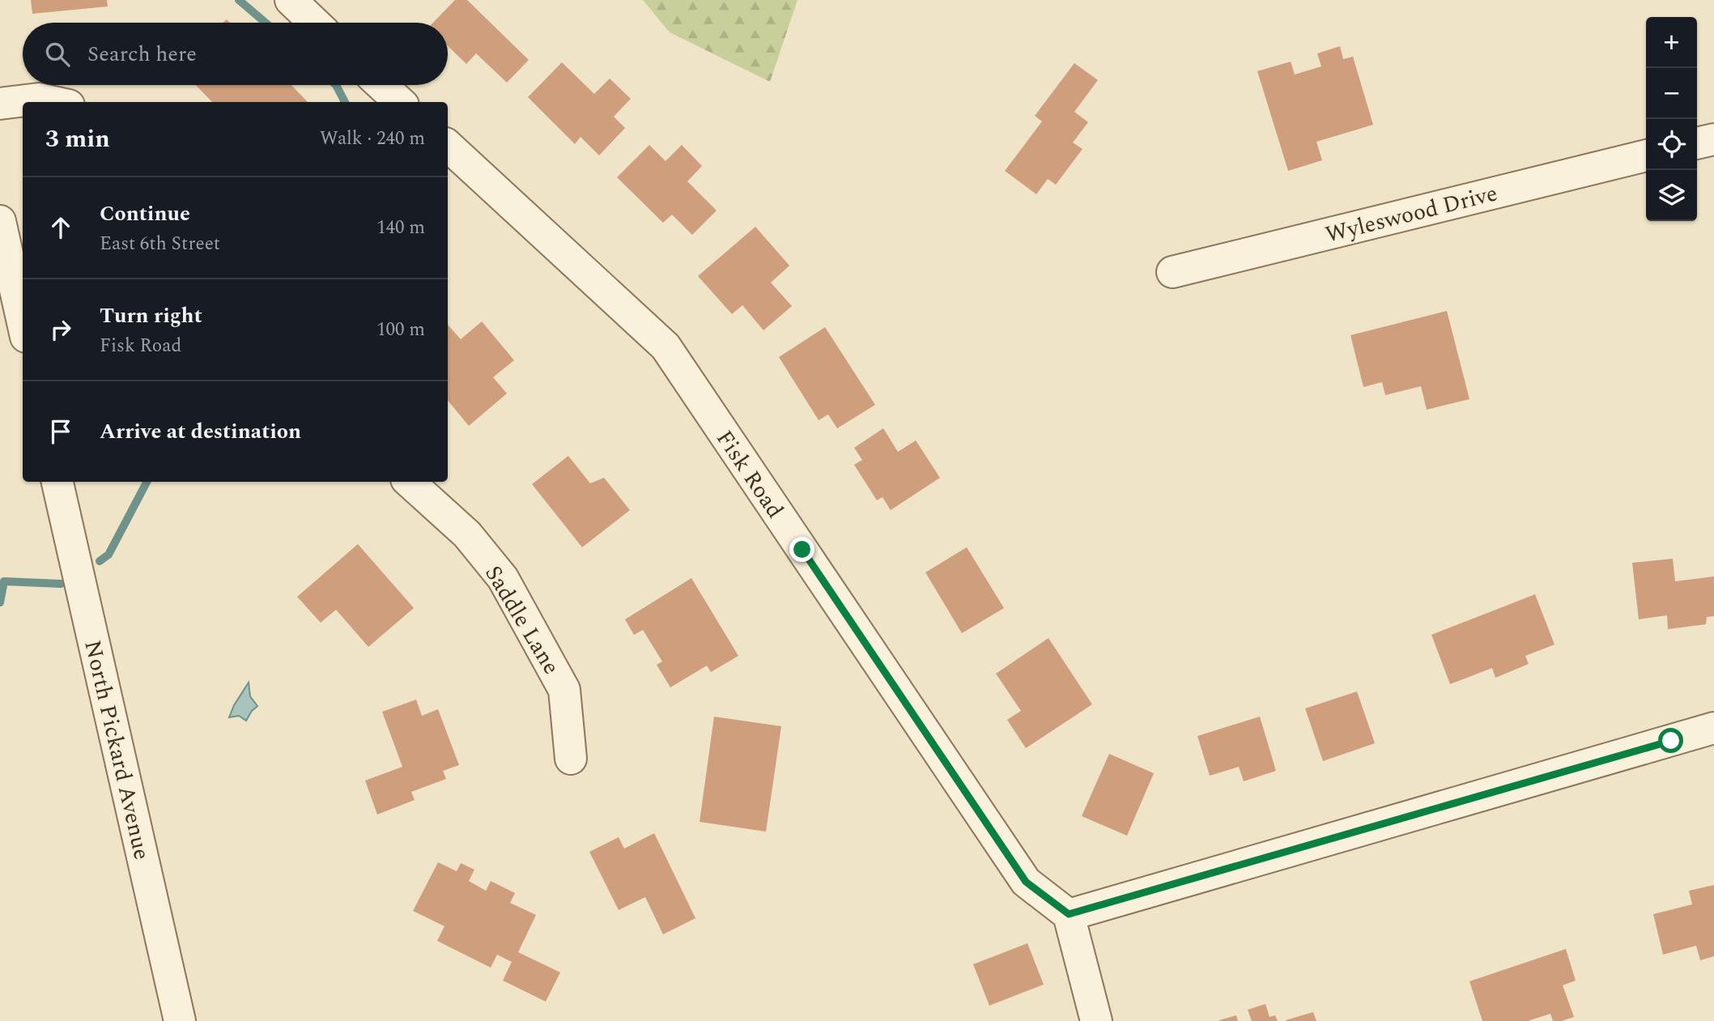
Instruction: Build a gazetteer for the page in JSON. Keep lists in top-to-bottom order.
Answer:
{
  "streets": {
    "street": [
      "Wyleswood Drive",
      "Fisk Road",
      "Saddle Lane",
      "North Pickard Avenue"
    ]
  },
  "page": {
    "map_buttons": ["+", "−"],
    "search": "Search here",
    "heading": ["3 min", "Walk · 240 m"],
    "list": [
      ["Continue", "East 6th Street", "140 m"],
      ["Turn right", "Fisk Road", "100 m"],
      "Arrive at destination"
    ]
  }
}
